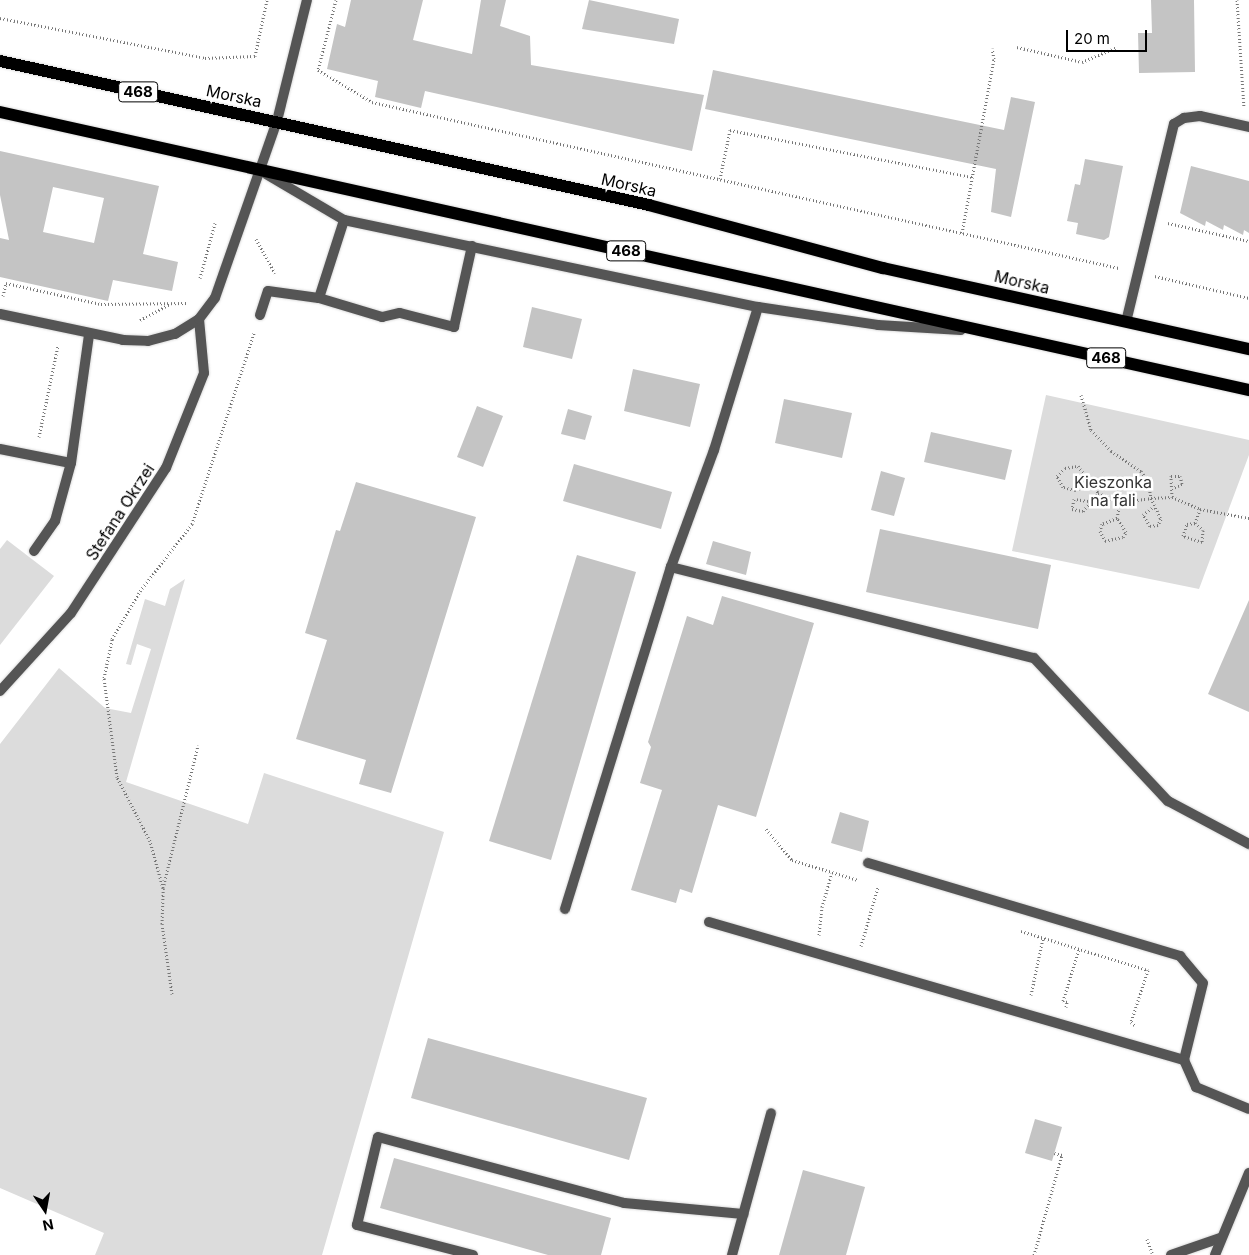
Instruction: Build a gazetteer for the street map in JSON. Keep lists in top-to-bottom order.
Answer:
{
  "streets": {
    "main road": ["468", "Morska"],
    "street": ["Stefana Okrzei"]
  },
  "parks": ["Kieszonka na fali"],
  "scale_bar": "20 m",
  "north": "bottom"
}
